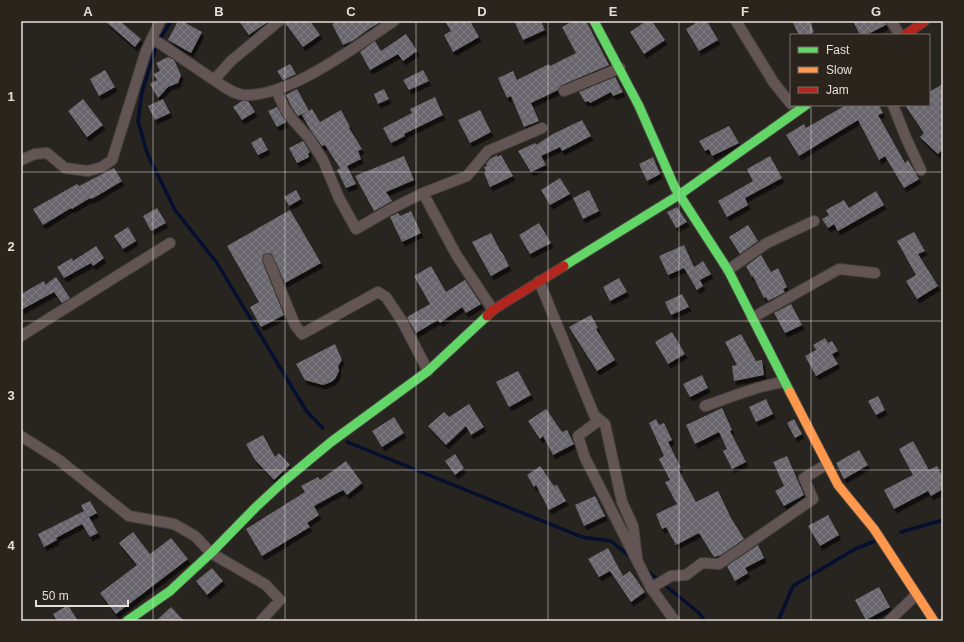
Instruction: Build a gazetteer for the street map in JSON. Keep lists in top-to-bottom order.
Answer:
{
  "legend": ["Fast", "Slow", "Jam"],
  "scale_bar": "50 m",
  "grid": {
    "columns": [
      "A",
      "B",
      "C",
      "D",
      "E",
      "F",
      "G"
    ],
    "rows": [
      "1",
      "2",
      "3",
      "4"
    ]
  }
}
